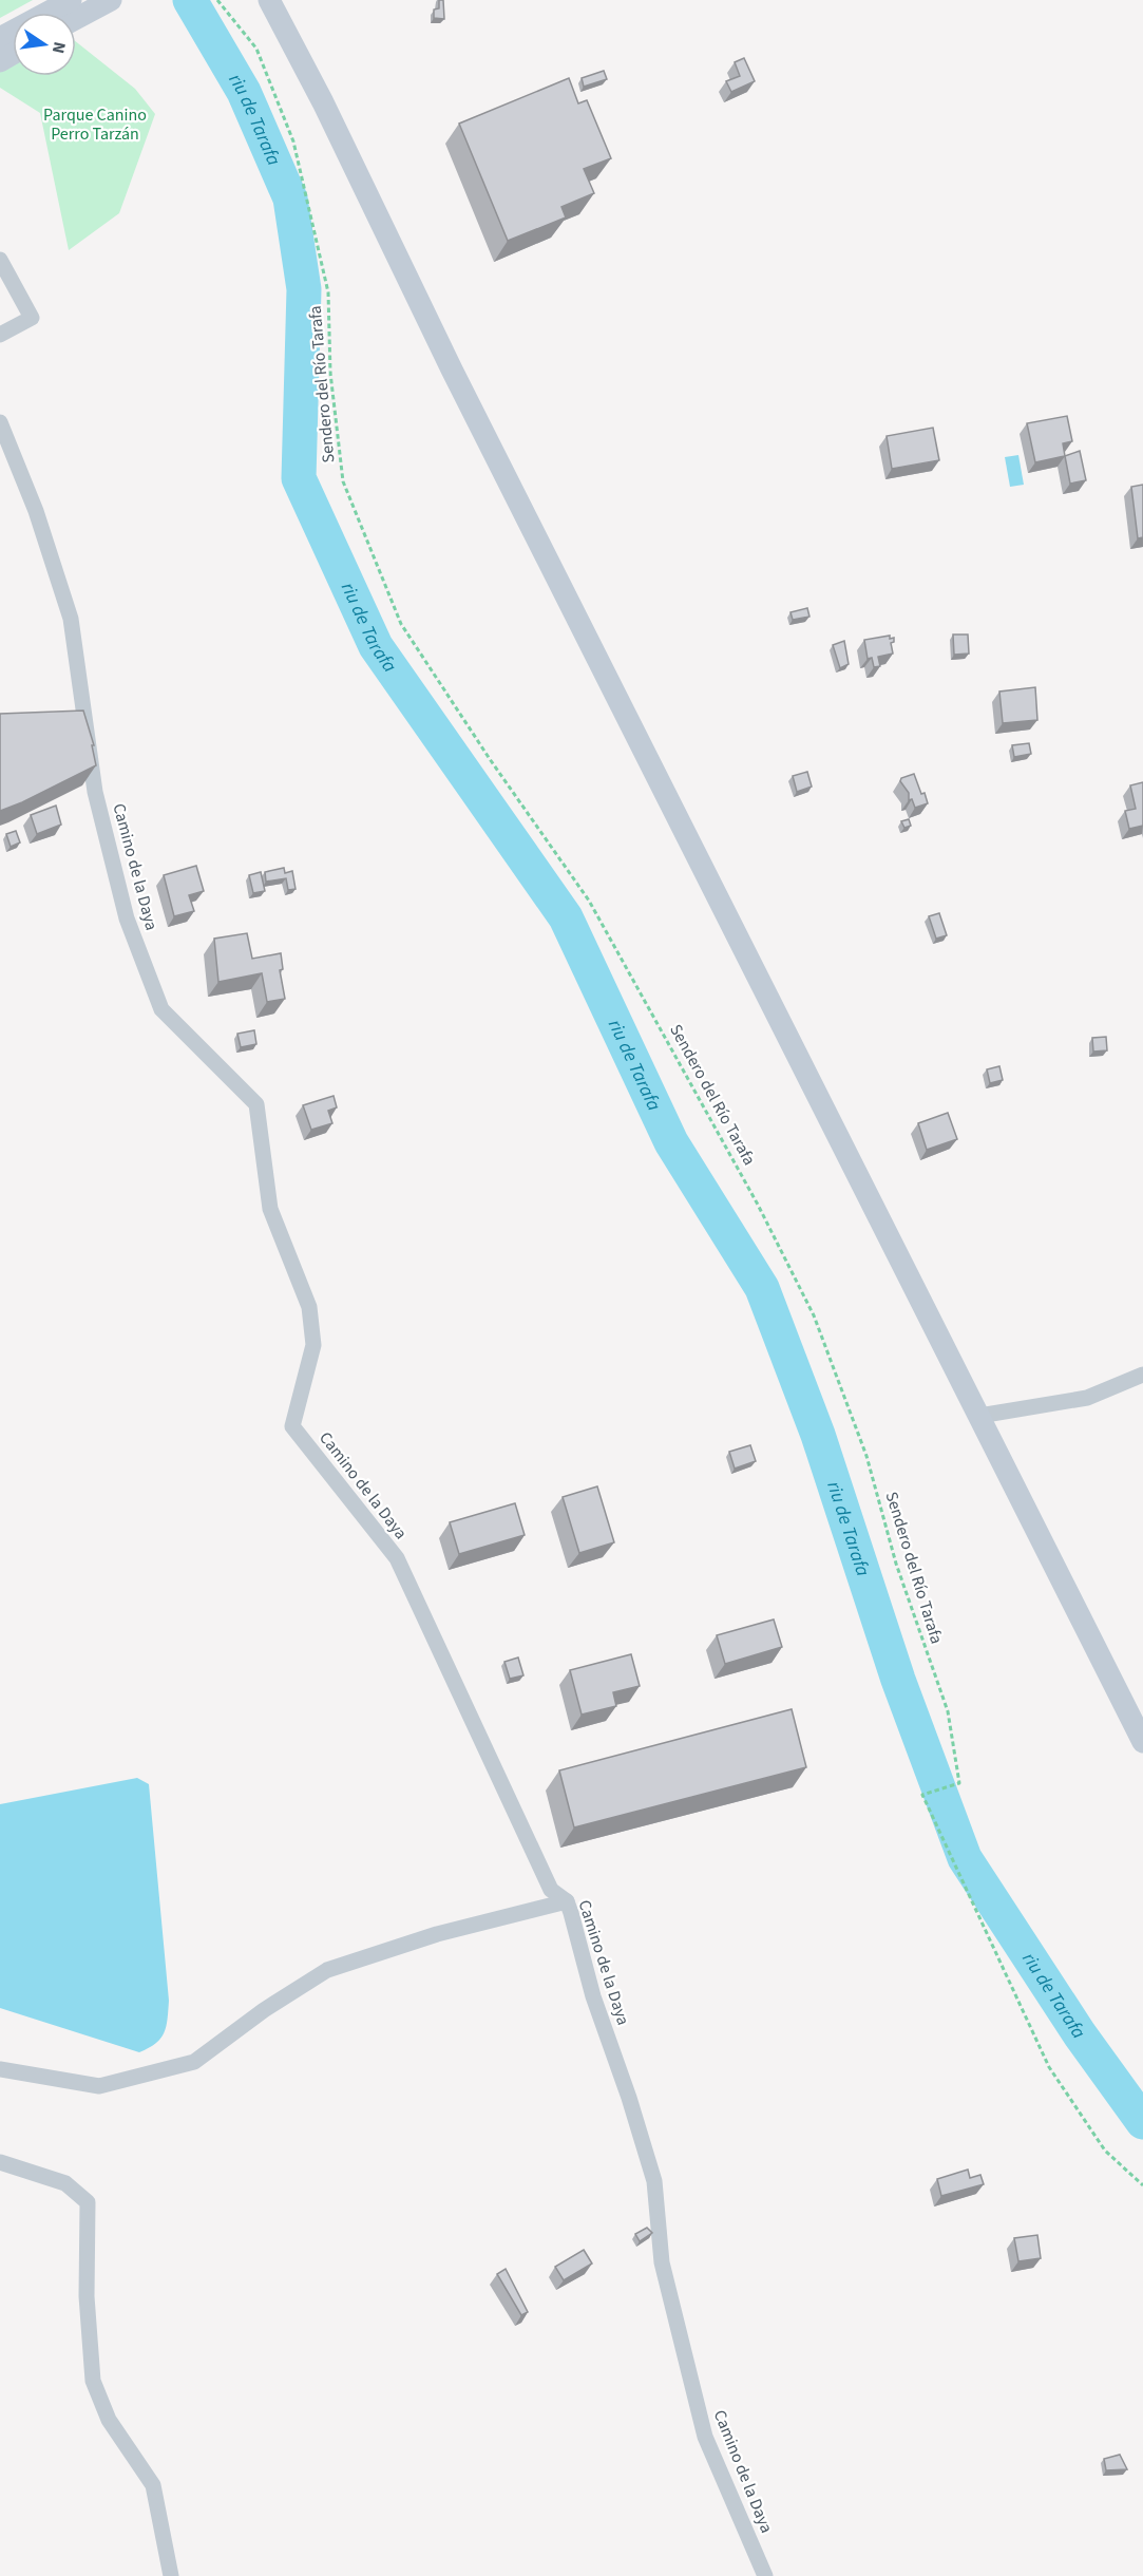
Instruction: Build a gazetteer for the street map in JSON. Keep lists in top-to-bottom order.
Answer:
{
  "streets": {
    "street": ["Camino de la Daya"],
    "path": ["Sendero del Río Tarafa"]
  },
  "water": ["riu de Tarafa"],
  "parks": ["Parque Canino Perro Tarzán"],
  "north": "right"
}
